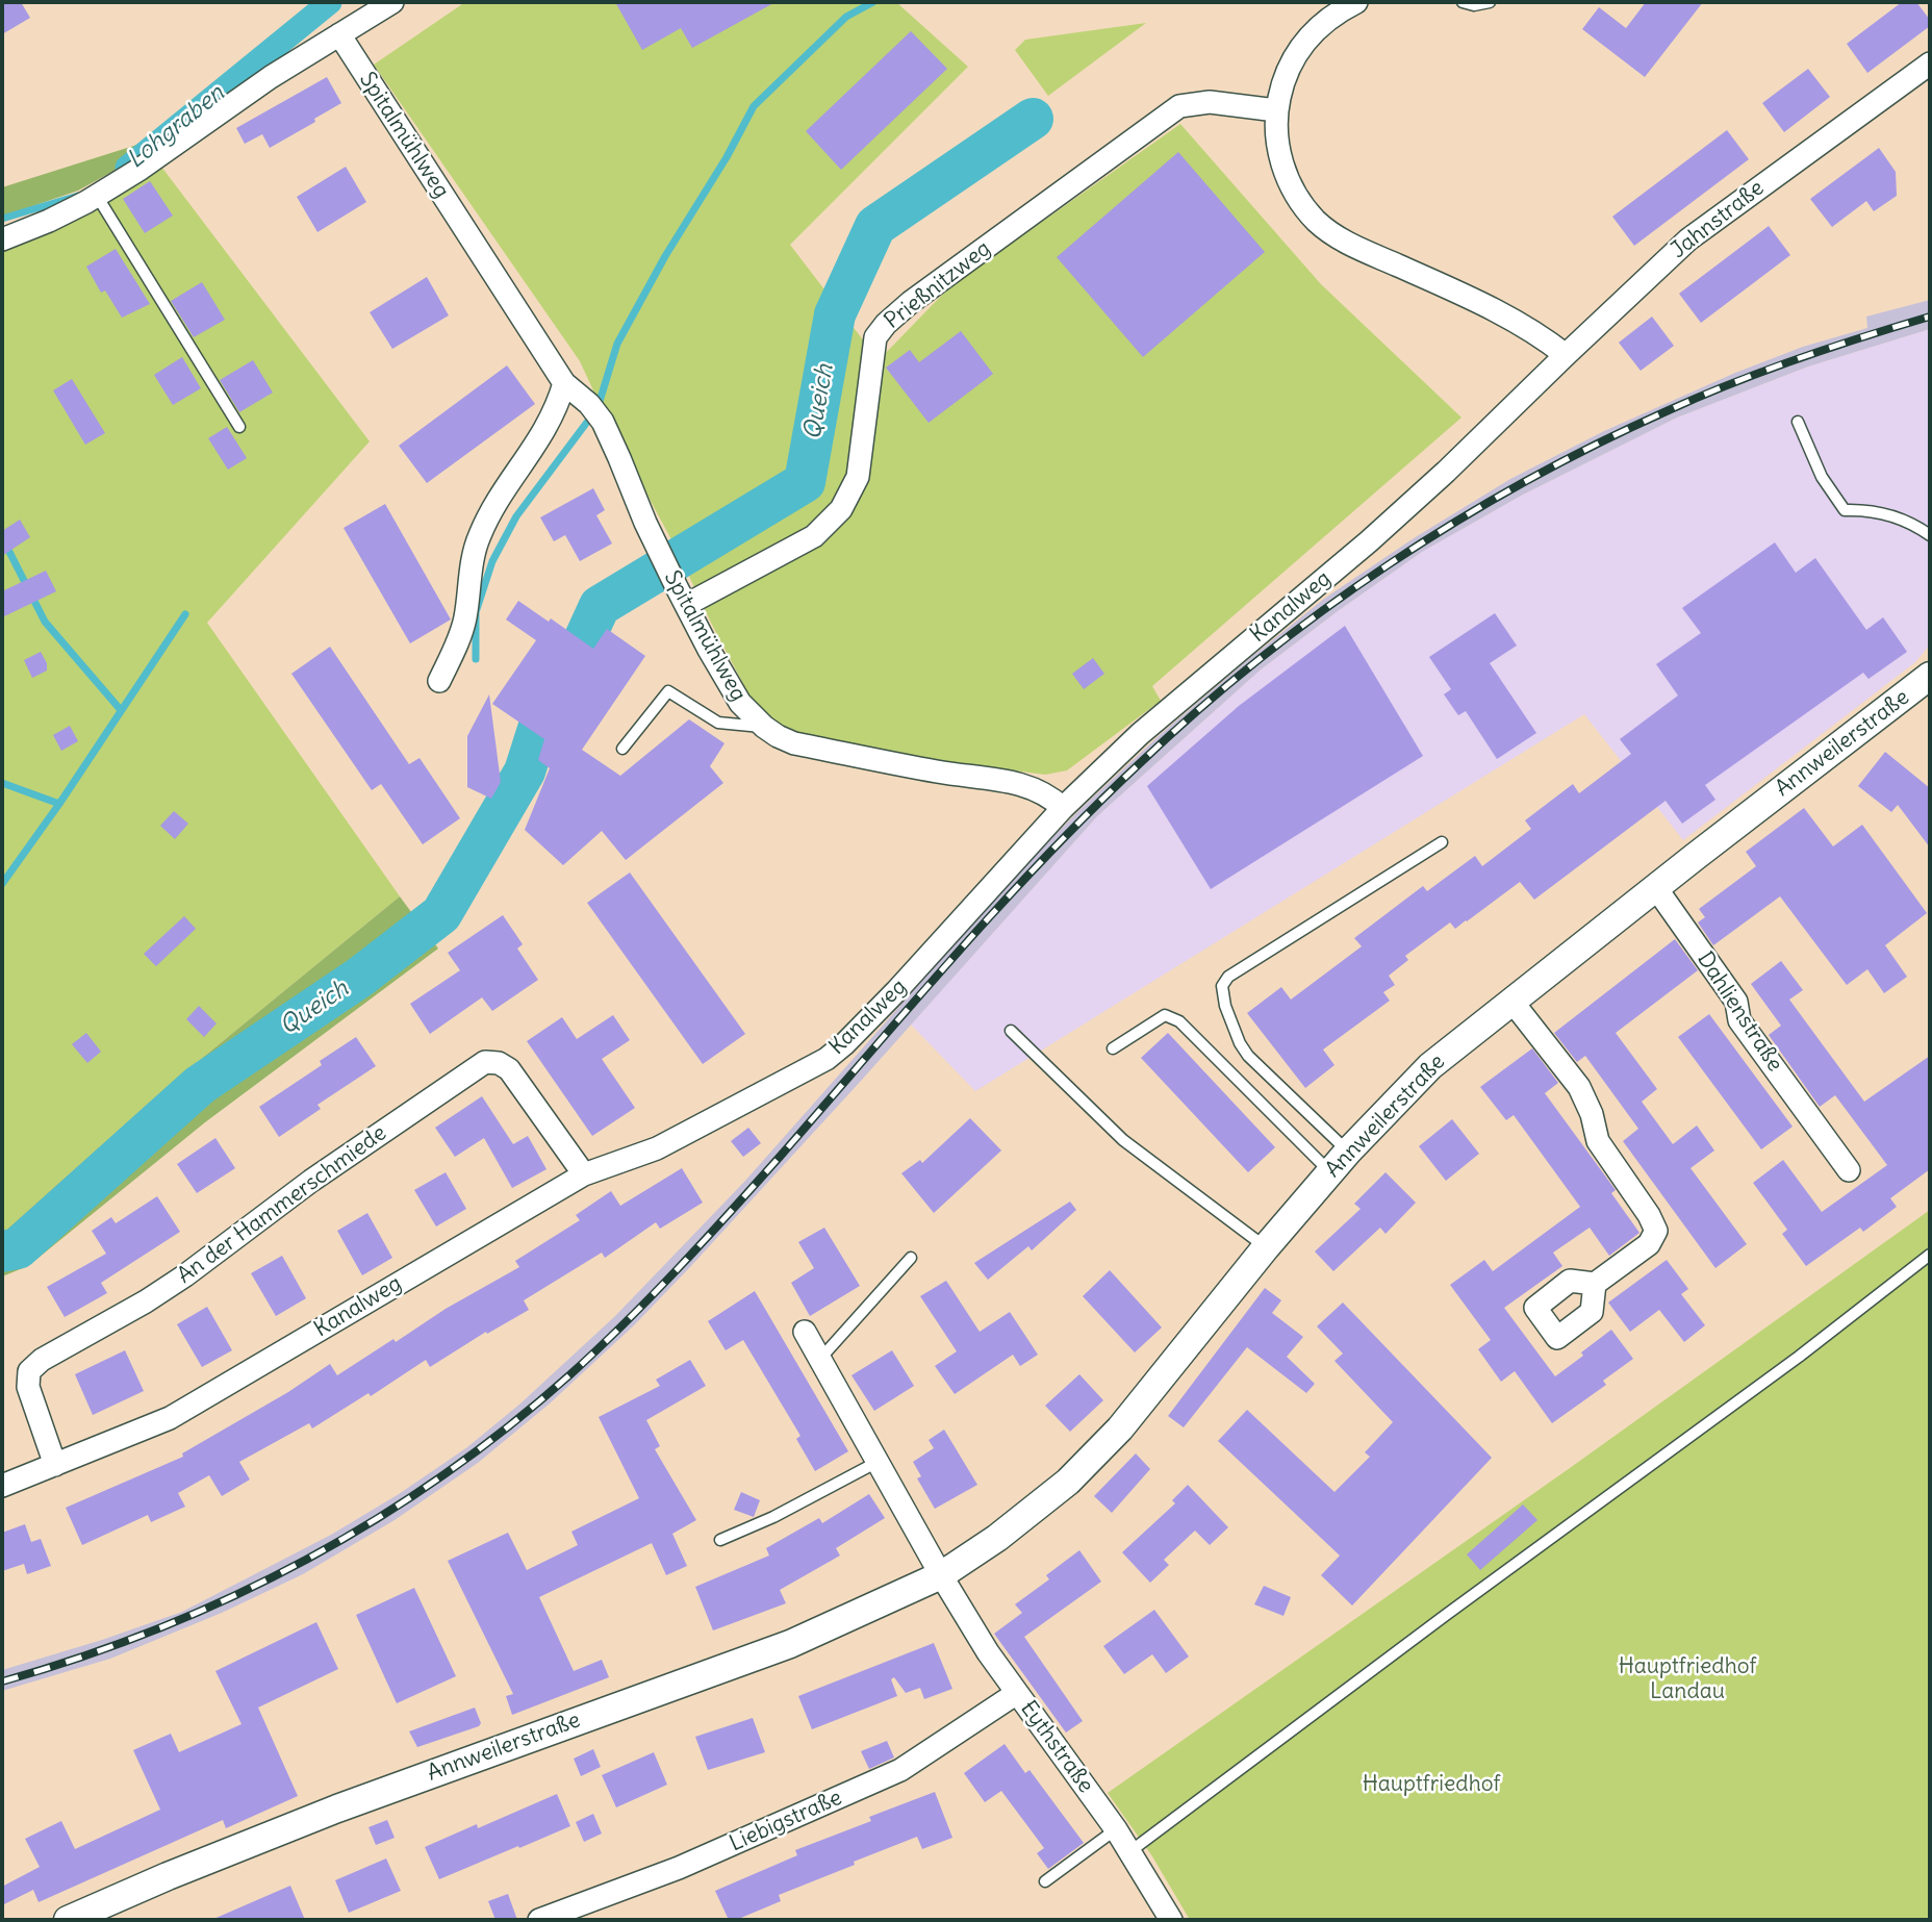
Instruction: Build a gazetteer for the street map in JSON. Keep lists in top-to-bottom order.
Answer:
{
  "streets": {
    "street": [
      "Spitalmühlweg",
      "Jahnstraße",
      "Prießnitzweg",
      "Kanalweg",
      "Annweilerstraße",
      "Dahlienstraße",
      "An der Hammerschmiede",
      "Eythstraße",
      "Liebigstraße"
    ]
  },
  "crossings": [
    ["Spitalmühlweg", "Prießnitzweg"],
    ["Spitalmühlweg", "Kanalweg"],
    ["Jahnstraße", "Kanalweg"],
    ["Kanalweg", "An der Hammerschmiede"],
    ["Annweilerstraße", "Dahlienstraße"],
    ["Annweilerstraße", "Eythstraße"],
    ["Eythstraße", "Liebigstraße"]
  ],
  "water": ["Lohgraben", "Queich"],
  "parks": ["Hauptfriedhof Landau", "Hauptfriedhof"]
}
